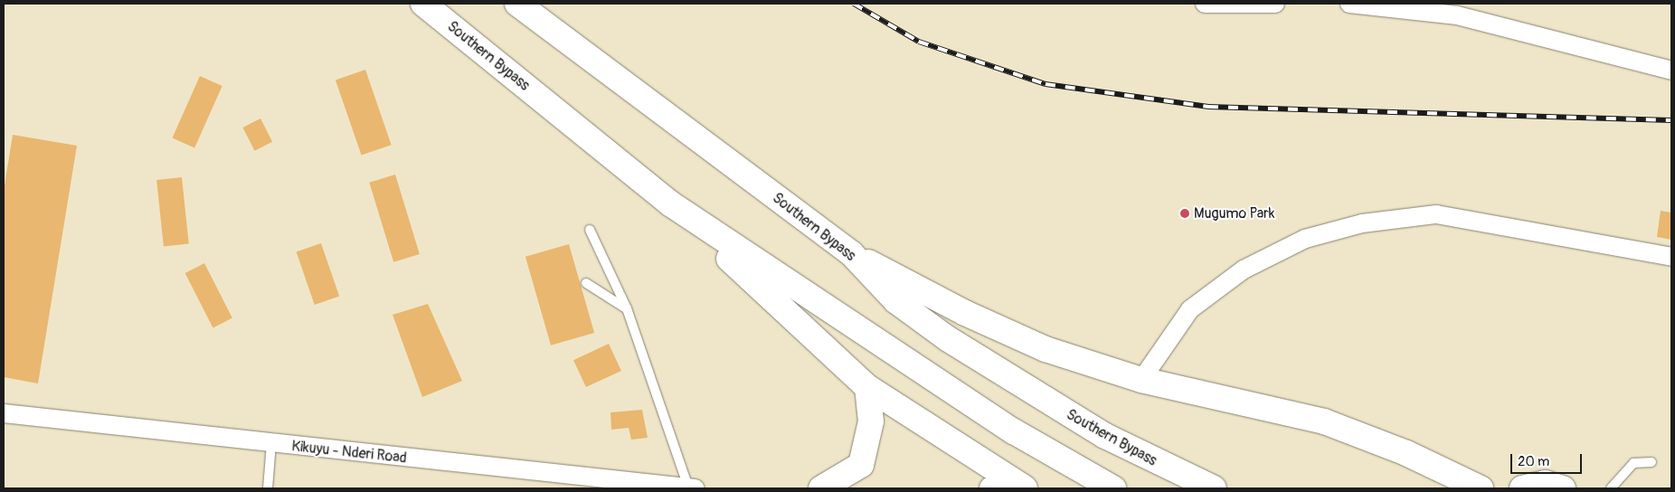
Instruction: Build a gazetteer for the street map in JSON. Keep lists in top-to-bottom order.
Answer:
{
  "streets": {
    "main road": ["Southern Bypass"],
    "street": ["Kikuyu - Nderi Road"]
  },
  "places": ["Mugumo Park"],
  "scale_bar": "20 m"
}
